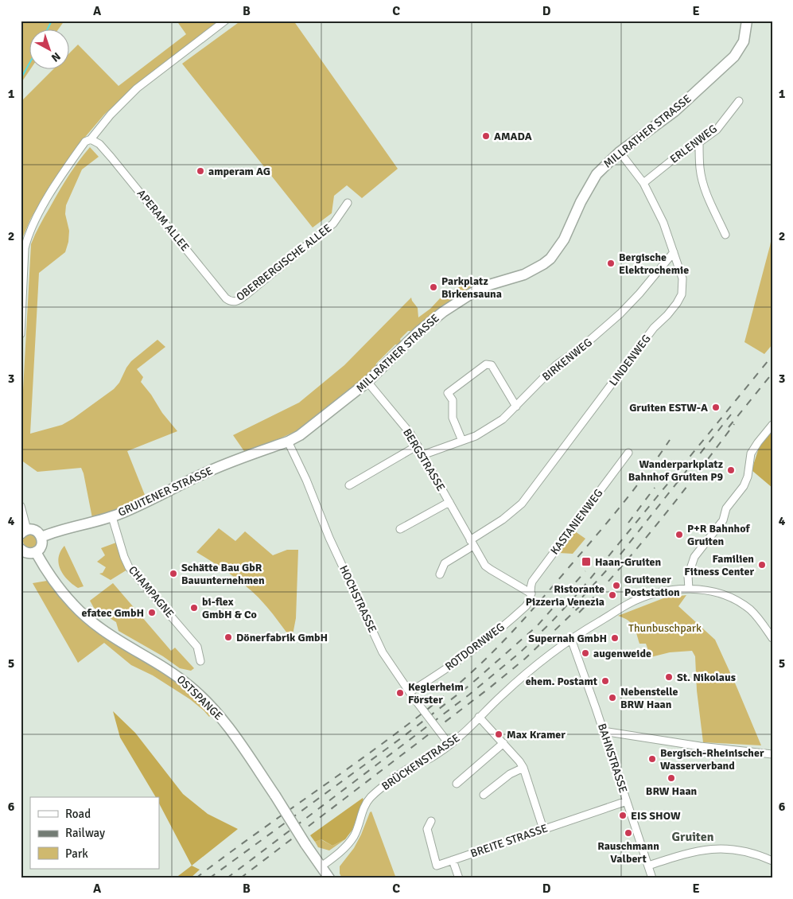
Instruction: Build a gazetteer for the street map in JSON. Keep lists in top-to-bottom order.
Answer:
{
  "streets": {
    "main road": ["MILLRATHER STRASSE", "GRUITENER STRASSE", "OSTSPANGE"],
    "street": [
      "ERLENWEG",
      "APERAM ALLEE",
      "OBERBERGISCHE ALLEE",
      "BIRKENWEG",
      "LINDENWEG",
      "BERGSTRASSE",
      "KASTANIENWEG",
      "CHAMPAGNE",
      "HOCHSTRASSE",
      "ROTDORNWEG",
      "BAHNSTRASSE",
      "BRÜCKENSTRASSE",
      "BREITE STRASSE"
    ]
  },
  "crossings": [
    ["MILLRATHER STRASSE", "LINDENWEG"],
    ["MILLRATHER STRASSE", "BERGSTRASSE"],
    ["MILLRATHER STRASSE", "GRUITENER STRASSE"],
    ["MILLRATHER STRASSE", "HOCHSTRASSE"],
    ["ERLENWEG", "LINDENWEG"],
    ["APERAM ALLEE", "OBERBERGISCHE ALLEE"],
    ["BIRKENWEG", "LINDENWEG"],
    ["BIRKENWEG", "BERGSTRASSE"],
    ["LINDENWEG", "BERGSTRASSE"],
    ["BERGSTRASSE", "KASTANIENWEG"],
    ["BERGSTRASSE", "ROTDORNWEG"],
    ["GRUITENER STRASSE", "CHAMPAGNE"],
    ["GRUITENER STRASSE", "HOCHSTRASSE"],
    ["KASTANIENWEG", "ROTDORNWEG"],
    ["HOCHSTRASSE", "ROTDORNWEG"],
    ["HOCHSTRASSE", "BRÜCKENSTRASSE"],
    ["OSTSPANGE", "BRÜCKENSTRASSE"],
    ["BAHNSTRASSE", "BRÜCKENSTRASSE"],
    ["BAHNSTRASSE", "BREITE STRASSE"]
  ],
  "districts": ["Gruiten"],
  "parks": ["Thunbuschpark"],
  "places": {
    "other": [
      "AMADA",
      "amperam AG",
      "Bergische Elektrochemie",
      "Parkplatz Birkensauna",
      "Gruiten ESTW-A",
      "Wanderparkplatz Bahnhof Gruiten P9",
      "P+R Bahnhof Gruiten",
      "Familien Fitness Center",
      "Schätte Bau GbR Bauunternehmen",
      "Gruitener Poststation",
      "Ristorante Pizzeria Venezia",
      "bi-flex GmbH & Co",
      "efatec GmbH",
      "Dönerfabrik GmbH",
      "Supernah GmbH",
      "augenweide",
      "St. Nikolaus",
      "ehem. Postamt",
      "Keglerheim Förster",
      "Nebenstelle BRW Haan",
      "Max Kramer",
      "Bergisch-Rheinischer Wasserverband",
      "BRW Haan",
      "EIS SHOW",
      "Rauschmann Valbert"
    ],
    "transit": ["Haan-Gruiten"]
  },
  "legend": ["Road", "Railway", "Park"],
  "north": "bottom right",
  "grid": {
    "columns": [
      "A",
      "B",
      "C",
      "D",
      "E"
    ],
    "rows": [
      "1",
      "2",
      "3",
      "4",
      "5",
      "6"
    ]
  }
}
